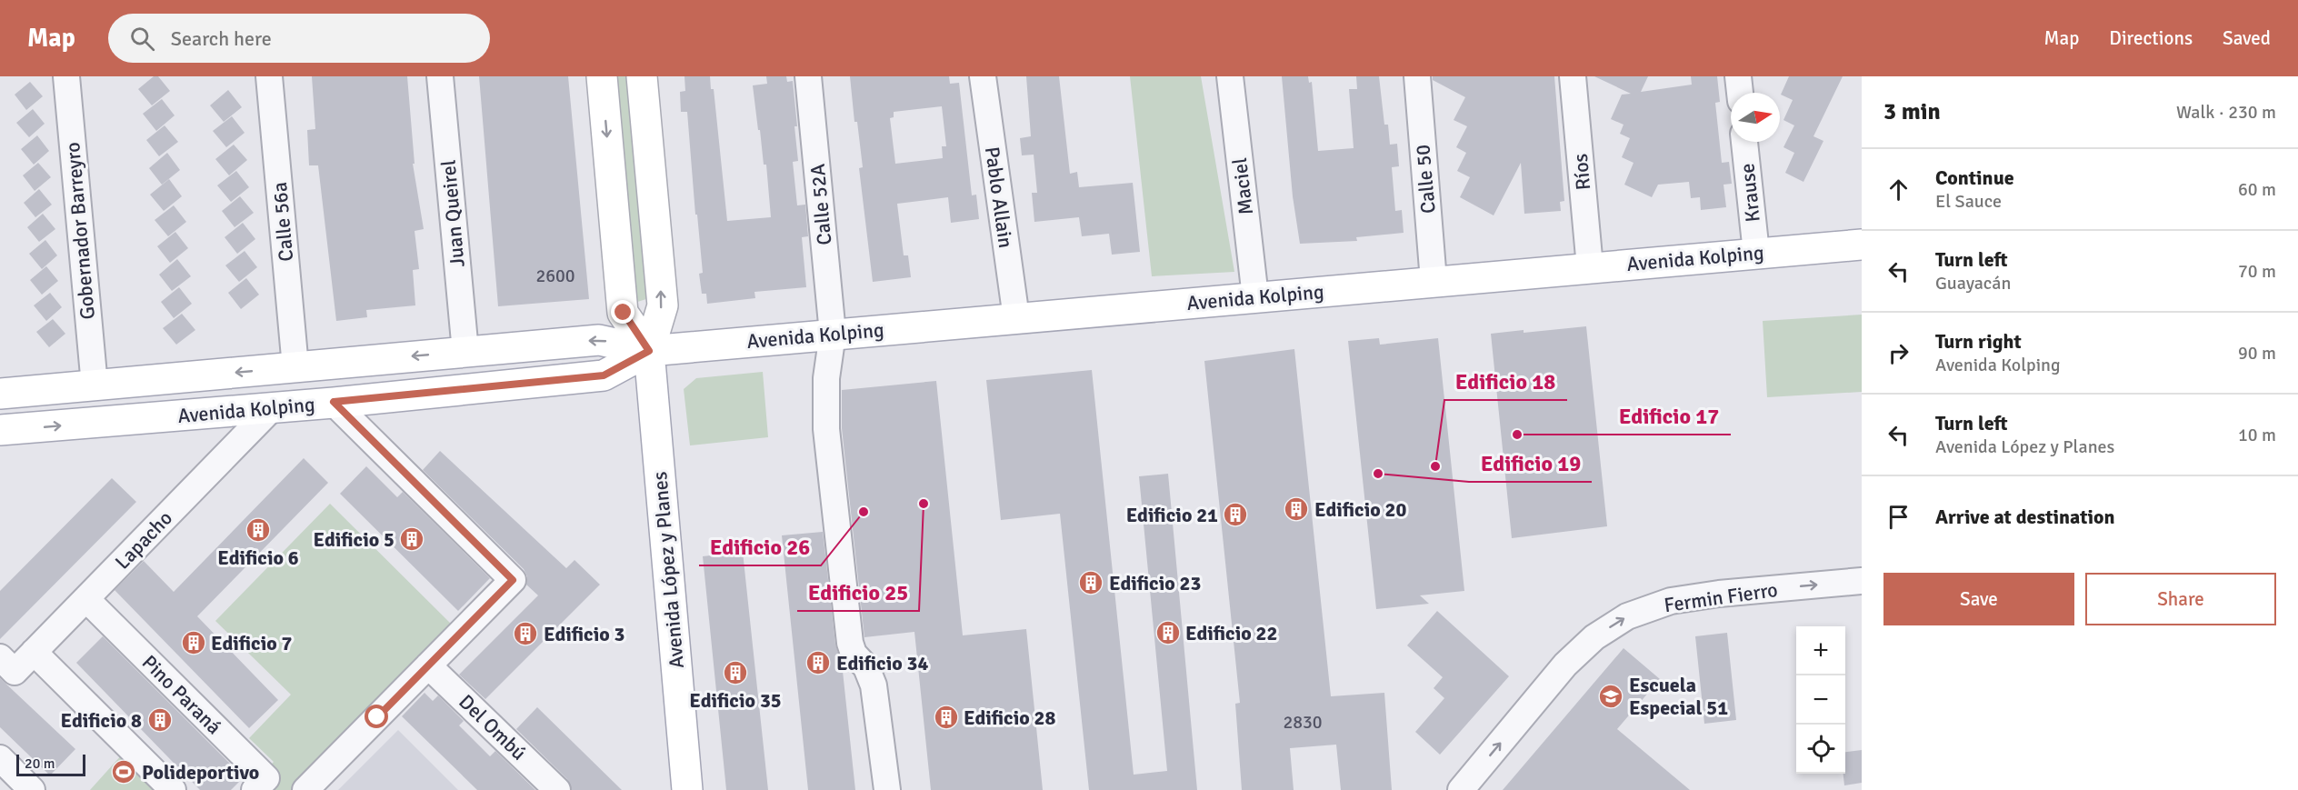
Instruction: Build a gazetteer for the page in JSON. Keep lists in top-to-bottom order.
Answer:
{
  "streets": {
    "main road": ["Avenida Kolping", "Avenida López y Planes"],
    "street": [
      "Ríos",
      "Calle 50",
      "Maciel",
      "Krause",
      "Pablo Allain",
      "Calle 52A",
      "Juan Queirel",
      "Calle 56a",
      "Gobernador Barreyro",
      "Lapacho",
      "Fermin Fierro",
      "Pino Paraná",
      "Del Ombú"
    ]
  },
  "crossings": [
    ["Ríos", "Avenida Kolping"],
    ["Calle 50", "Avenida Kolping"],
    ["Maciel", "Avenida Kolping"],
    ["Krause", "Avenida Kolping"],
    ["Pablo Allain", "Avenida Kolping"],
    ["Calle 52A", "Avenida Kolping"],
    ["Juan Queirel", "Avenida Kolping"],
    ["Calle 56a", "Avenida Kolping"],
    ["Gobernador Barreyro", "Avenida Kolping"],
    ["Avenida Kolping", "Lapacho"],
    ["Avenida Kolping", "Avenida López y Planes"],
    ["Lapacho", "Pino Paraná"]
  ],
  "one_way": ["Fermin Fierro"],
  "places": {
    "other": [
      "Edificio 17",
      "Edificio 18",
      "Edificio 19",
      "Edificio 25",
      "Edificio 26"
    ],
    "building": [
      "Edificio 20",
      "Edificio 21",
      "Edificio 6",
      "Edificio 5",
      "Edificio 23",
      "Edificio 22",
      "Edificio 3",
      "Edificio 7",
      "Edificio 34",
      "Edificio 35",
      "Edificio 28",
      "Edificio 8"
    ],
    "school or university": ["Escuela Especial 51"],
    "sports": ["Polideportivo"]
  },
  "house_numbers": ["2600", "2830"],
  "scale_bar": "20 m",
  "north": "right",
  "page": {
    "header": "Map",
    "search": "Search here",
    "nav": ["Map", "Directions", "Saved"],
    "heading": ["3 min", "Walk · 230 m"],
    "list": [
      ["Continue", "El Sauce", "60 m"],
      ["Turn left", "Guayacán", "70 m"],
      ["Turn right", "Avenida Kolping", "90 m"],
      ["Turn left", "Avenida López y Planes", "10 m"],
      "Arrive at destination"
    ],
    "buttons": ["Save", "Share"],
    "map_buttons": ["+", "−"],
    "scale": "20 m"
  }
}
